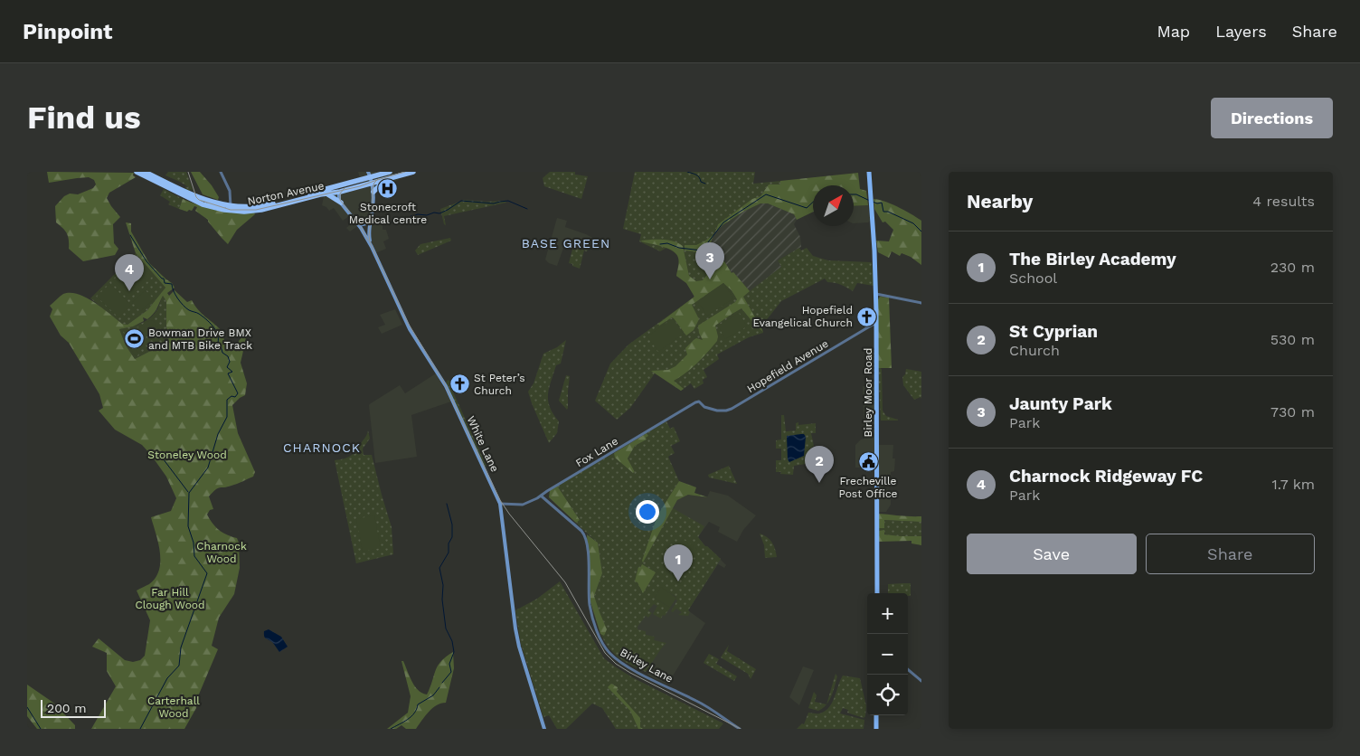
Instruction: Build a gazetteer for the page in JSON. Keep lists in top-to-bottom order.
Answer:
{
  "streets": {
    "highway": ["Norton Avenue"],
    "main road": ["Birley Moor Road", "White Lane"],
    "street": ["Hopefield Avenue", "Fox Lane", "Birley Lane"]
  },
  "crossings": [
    ["Norton Avenue", "White Lane"],
    ["Hopefield Avenue", "Birley Moor Road"],
    ["Hopefield Avenue", "Fox Lane"],
    ["White Lane", "Fox Lane"],
    ["Fox Lane", "Birley Lane"]
  ],
  "districts": ["BASE GREEN", "CHARNOCK"],
  "parks": [
    "Stoneley Wood",
    "Charnock Wood",
    "Far Hill Clough Wood",
    "Carterhall Wood"
  ],
  "places": {
    "hospital": ["Stonecroft Medical centre"],
    "church": ["Hopefield Evangelical Church", "St Peter’s Church"],
    "sports": ["Bowman Drive BMX and MTB Bike Track"],
    "public building": ["Frecheville Post Office"]
  },
  "scale_bar": "200 m",
  "north": "top right",
  "page": {
    "header": "Pinpoint",
    "nav": ["Map", "Layers", "Share"],
    "buttons": [
      "Directions",
      ["Save", "Share"]
    ],
    "title": "Find us",
    "heading": ["Nearby", "4 results"],
    "list": [
      {
        "mark": "1",
        "name": "The Birley Academy",
        "note": "School",
        "value": "230 m"
      },
      {
        "mark": "2",
        "name": "St Cyprian",
        "note": "Church",
        "value": "530 m"
      },
      {
        "mark": "3",
        "name": "Jaunty Park",
        "note": "Park",
        "value": "730 m"
      },
      {
        "mark": "4",
        "name": "Charnock Ridgeway FC",
        "note": "Park",
        "value": "1.7 km"
      }
    ],
    "pins": [
      "3",
      "4",
      "2",
      "1"
    ],
    "map_buttons": ["+", "−"],
    "scale": "200 m"
  }
}
